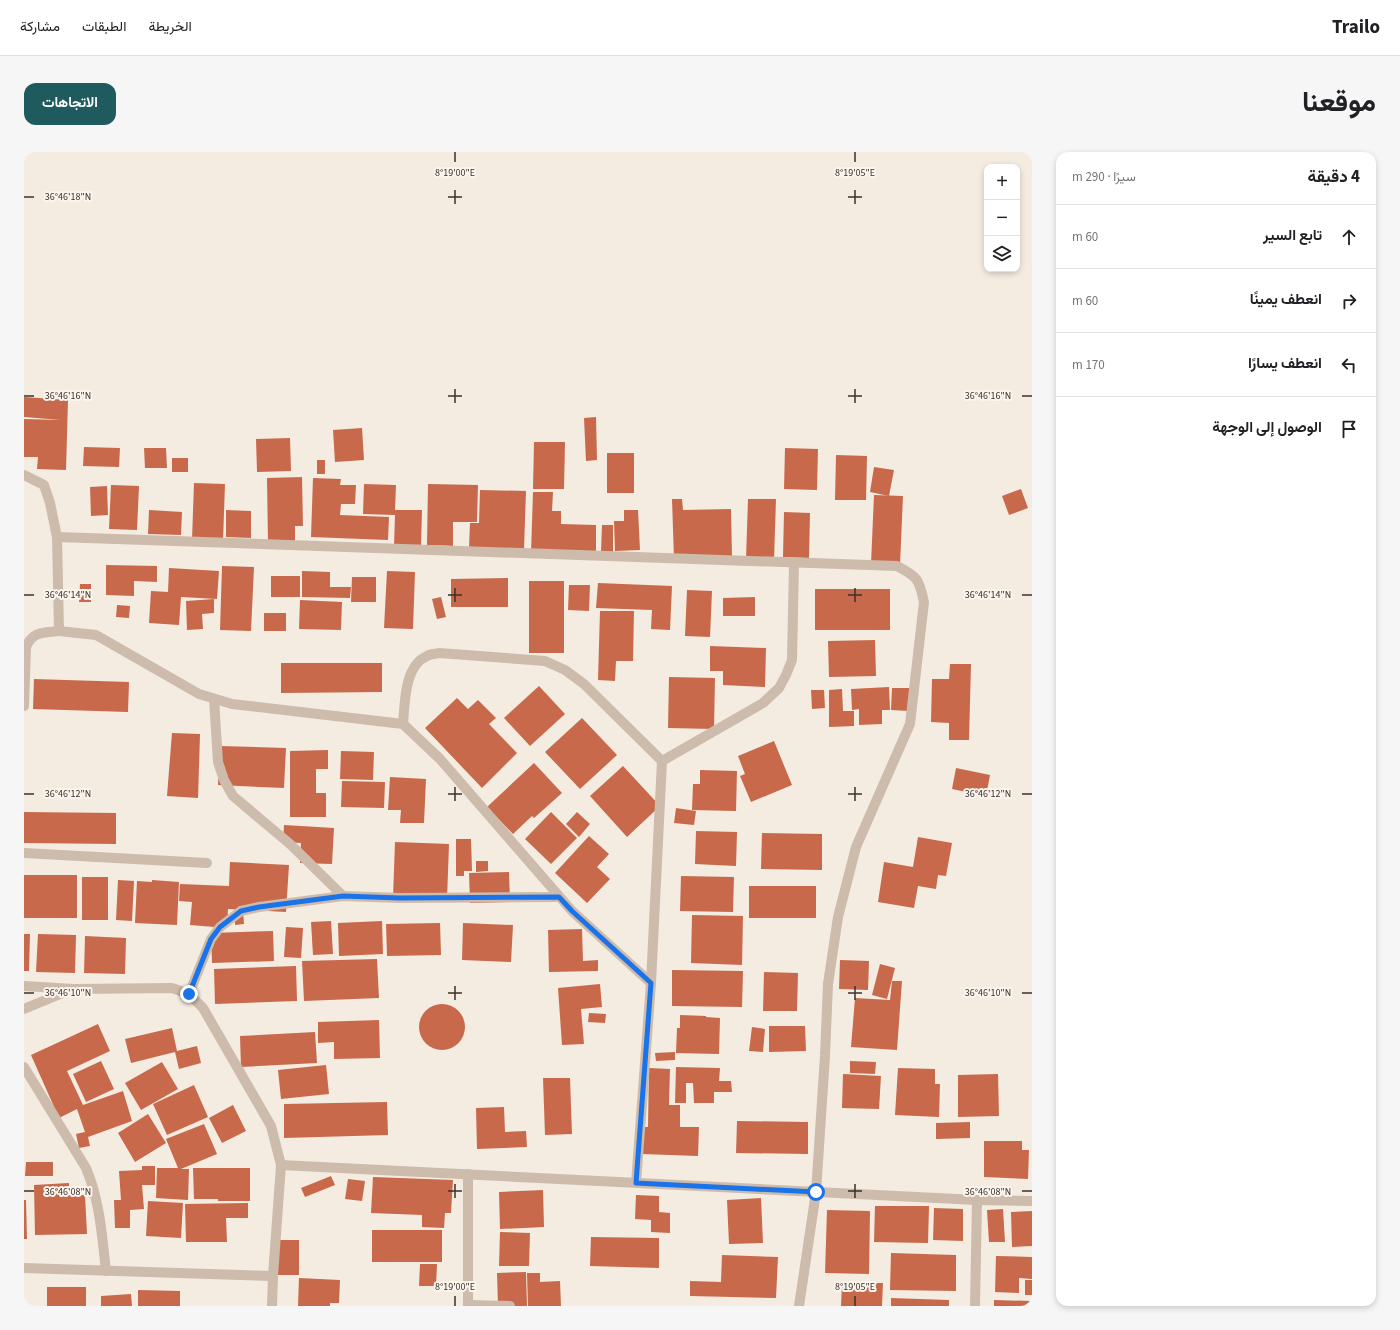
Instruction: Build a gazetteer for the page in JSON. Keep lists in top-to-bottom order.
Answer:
{
  "page": {
    "header": "Trailo",
    "nav": ["الخريطة", "الطبقات", "مشاركة"],
    "title": "موقعنا",
    "buttons": "الاتجاهات",
    "heading": ["4 دقيقة", "سيرًا · 290 m"],
    "map_buttons": ["+", "−"],
    "list": [
      ["تابع السير", "60 m"],
      ["انعطف يمينًا", "60 m"],
      ["انعطف يسارًا", "170 m"],
      "الوصول إلى الوجهة"
    ]
  },
  "coordinates": [
    "8°19'00\"E",
    "8°19'05\"E",
    "36°46'18\"N",
    "36°46'16\"N",
    "36°46'14\"N",
    "36°46'12\"N",
    "36°46'10\"N",
    "36°46'08\"N"
  ]
}
